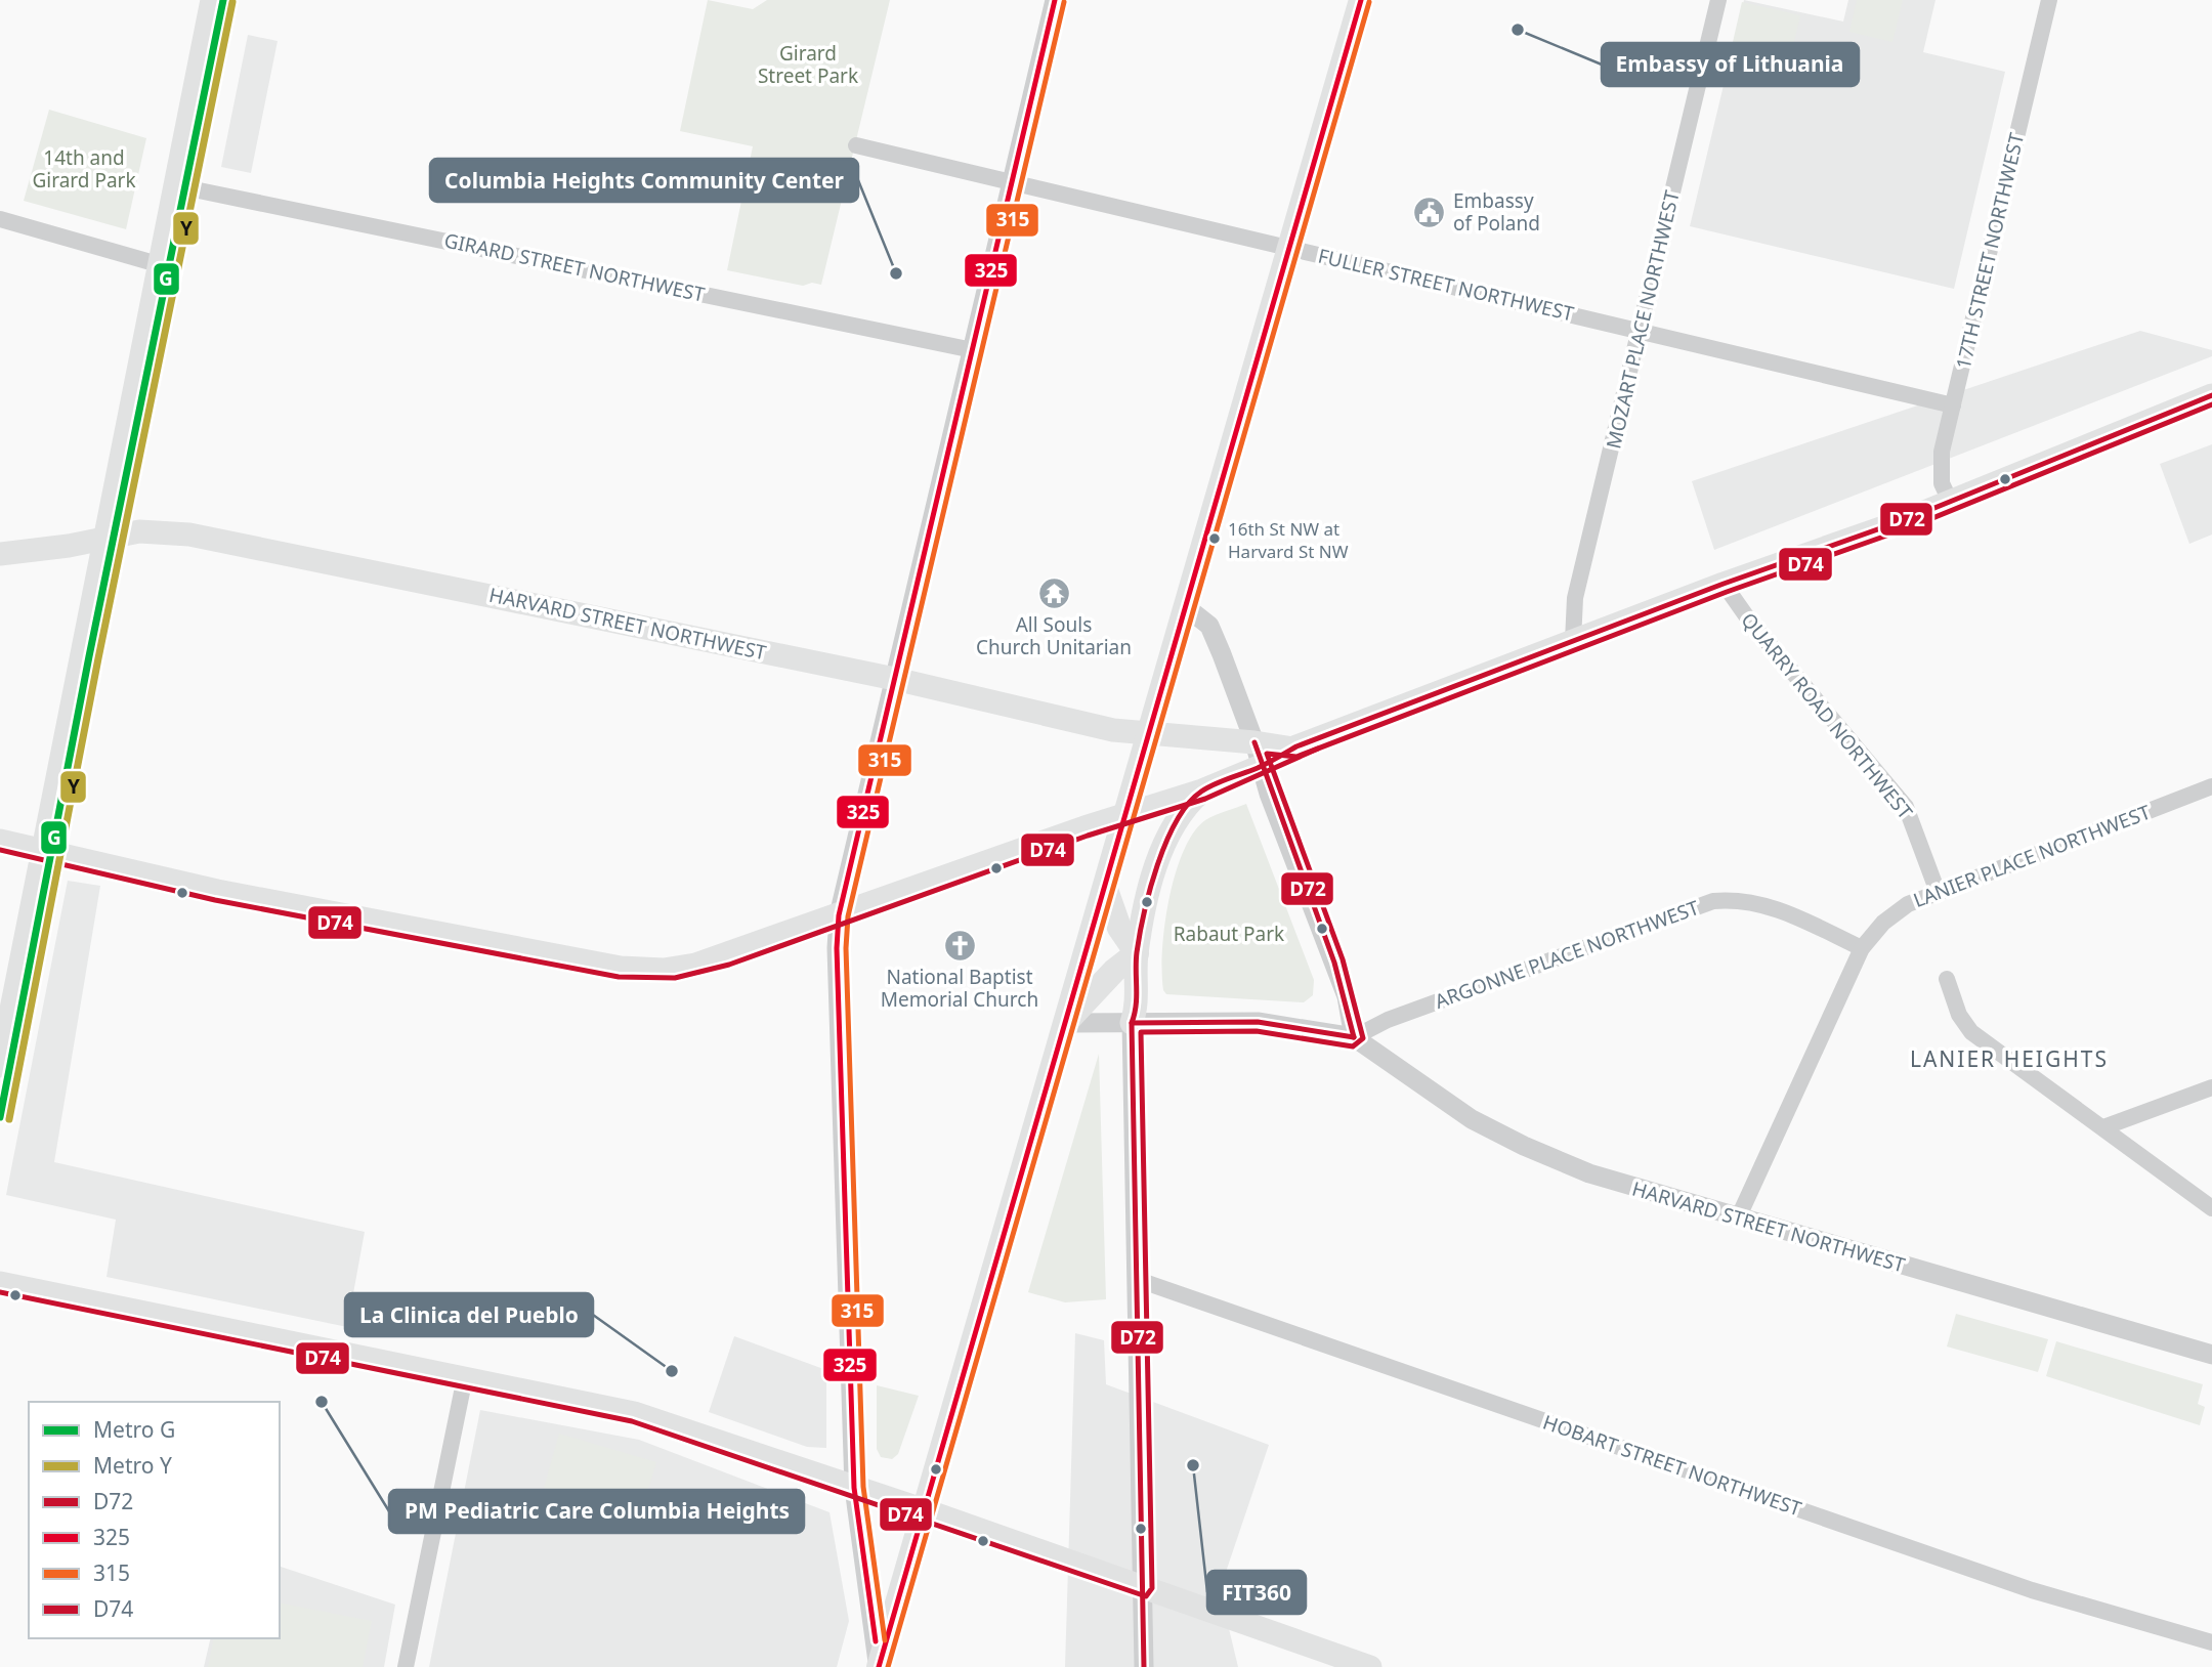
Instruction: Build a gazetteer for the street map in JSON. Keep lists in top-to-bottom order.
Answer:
{
  "streets": {
    "main road": ["HARVARD STREET NORTHWEST"],
    "street": [
      "17TH STREET NORTHWEST",
      "GIRARD STREET NORTHWEST",
      "FULLER STREET NORTHWEST",
      "MOZART PLACE NORTHWEST",
      "QUARRY ROAD NORTHWEST",
      "LANIER PLACE NORTHWEST",
      "ARGONNE PLACE NORTHWEST",
      "HOBART STREET NORTHWEST"
    ]
  },
  "crossings": [
    ["17TH STREET NORTHWEST", "FULLER STREET NORTHWEST"],
    ["FULLER STREET NORTHWEST", "MOZART PLACE NORTHWEST"],
    ["HARVARD STREET NORTHWEST", "LANIER PLACE NORTHWEST"],
    ["HARVARD STREET NORTHWEST", "ARGONNE PLACE NORTHWEST"],
    ["QUARRY ROAD NORTHWEST", "LANIER PLACE NORTHWEST"],
    ["LANIER PLACE NORTHWEST", "ARGONNE PLACE NORTHWEST"]
  ],
  "districts": ["LANIER HEIGHTS"],
  "parks": ["Girard Street Park", "14th and Girard Park", "Rabaut Park"],
  "places": {
    "other": [
      "Embassy of Lithuania",
      "Columbia Heights Community Center",
      "16th St NW at Harvard St NW",
      "La Clinica del Pueblo",
      "PM Pediatric Care Columbia Heights",
      "FIT360"
    ],
    "public building": ["Embassy of Poland"],
    "temple": ["All Souls Church Unitarian"],
    "church": ["National Baptist Memorial Church"]
  },
  "lines": [
    "metro line G",
    "transit line 325",
    "metro line Y",
    "transit line 315",
    "transit line D72",
    "transit line D74"
  ],
  "legend": [
    "Metro G",
    "Metro Y",
    "D72",
    "325",
    "315",
    "D74"
  ]
}
